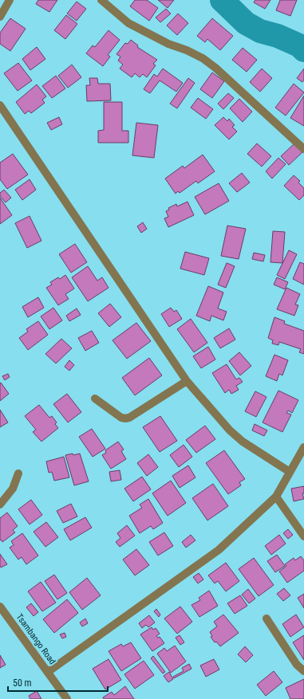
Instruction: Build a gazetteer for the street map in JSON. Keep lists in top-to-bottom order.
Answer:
{
  "streets": {
    "street": ["Tsambango Road"]
  },
  "scale_bar": "50 m"
}
